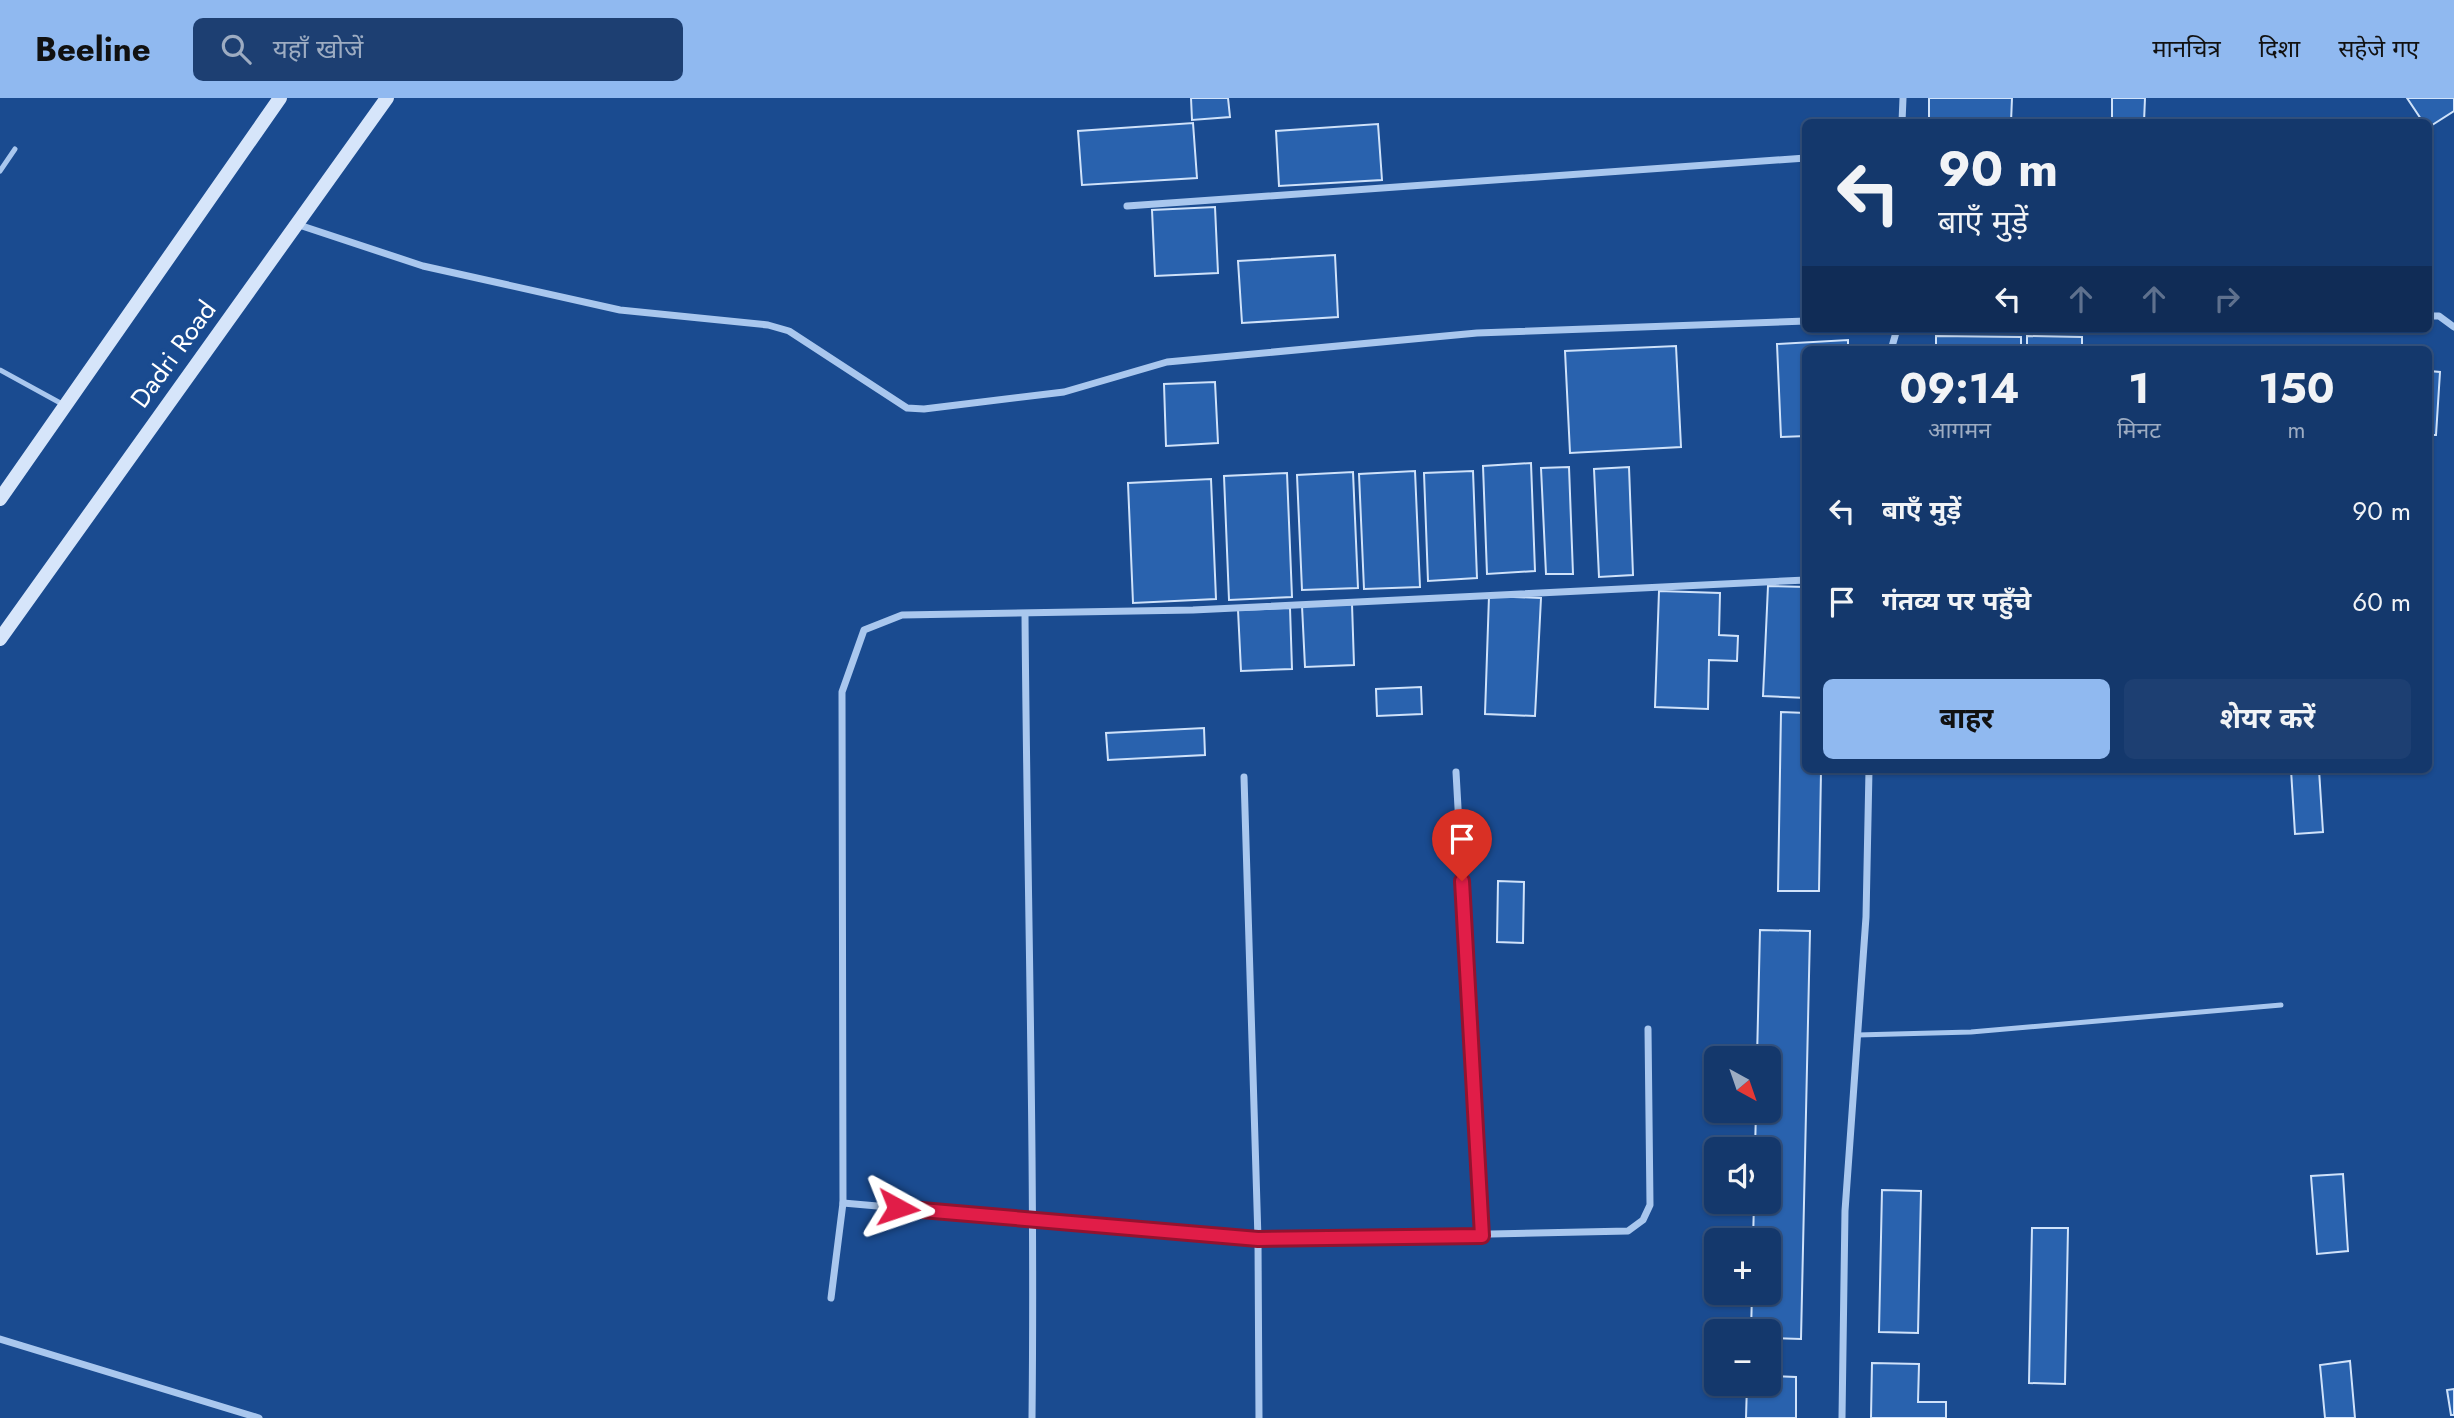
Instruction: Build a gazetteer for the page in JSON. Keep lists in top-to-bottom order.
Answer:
{
  "streets": {
    "main road": ["Dadri Road"]
  },
  "north": "bottom right",
  "page": {
    "header": "Beeline",
    "search": "यहाँ खोजें",
    "nav": ["मानचित्र", "दिशा", "सहेजे गए"],
    "turn": ["90 m", "बाएँ मुड़ें"],
    "eta": [
      "09:14",
      "आगमन",
      "1",
      "मिनट",
      "150",
      "m"
    ],
    "list": [
      {
        "name": "बाएँ मुड़ें",
        "value": "90 m"
      },
      {
        "name": "गंतव्य पर पहुँचे",
        "value": "60 m"
      }
    ],
    "buttons": ["बाहर", "शेयर करें"],
    "map_buttons": ["+", "−"]
  }
}
